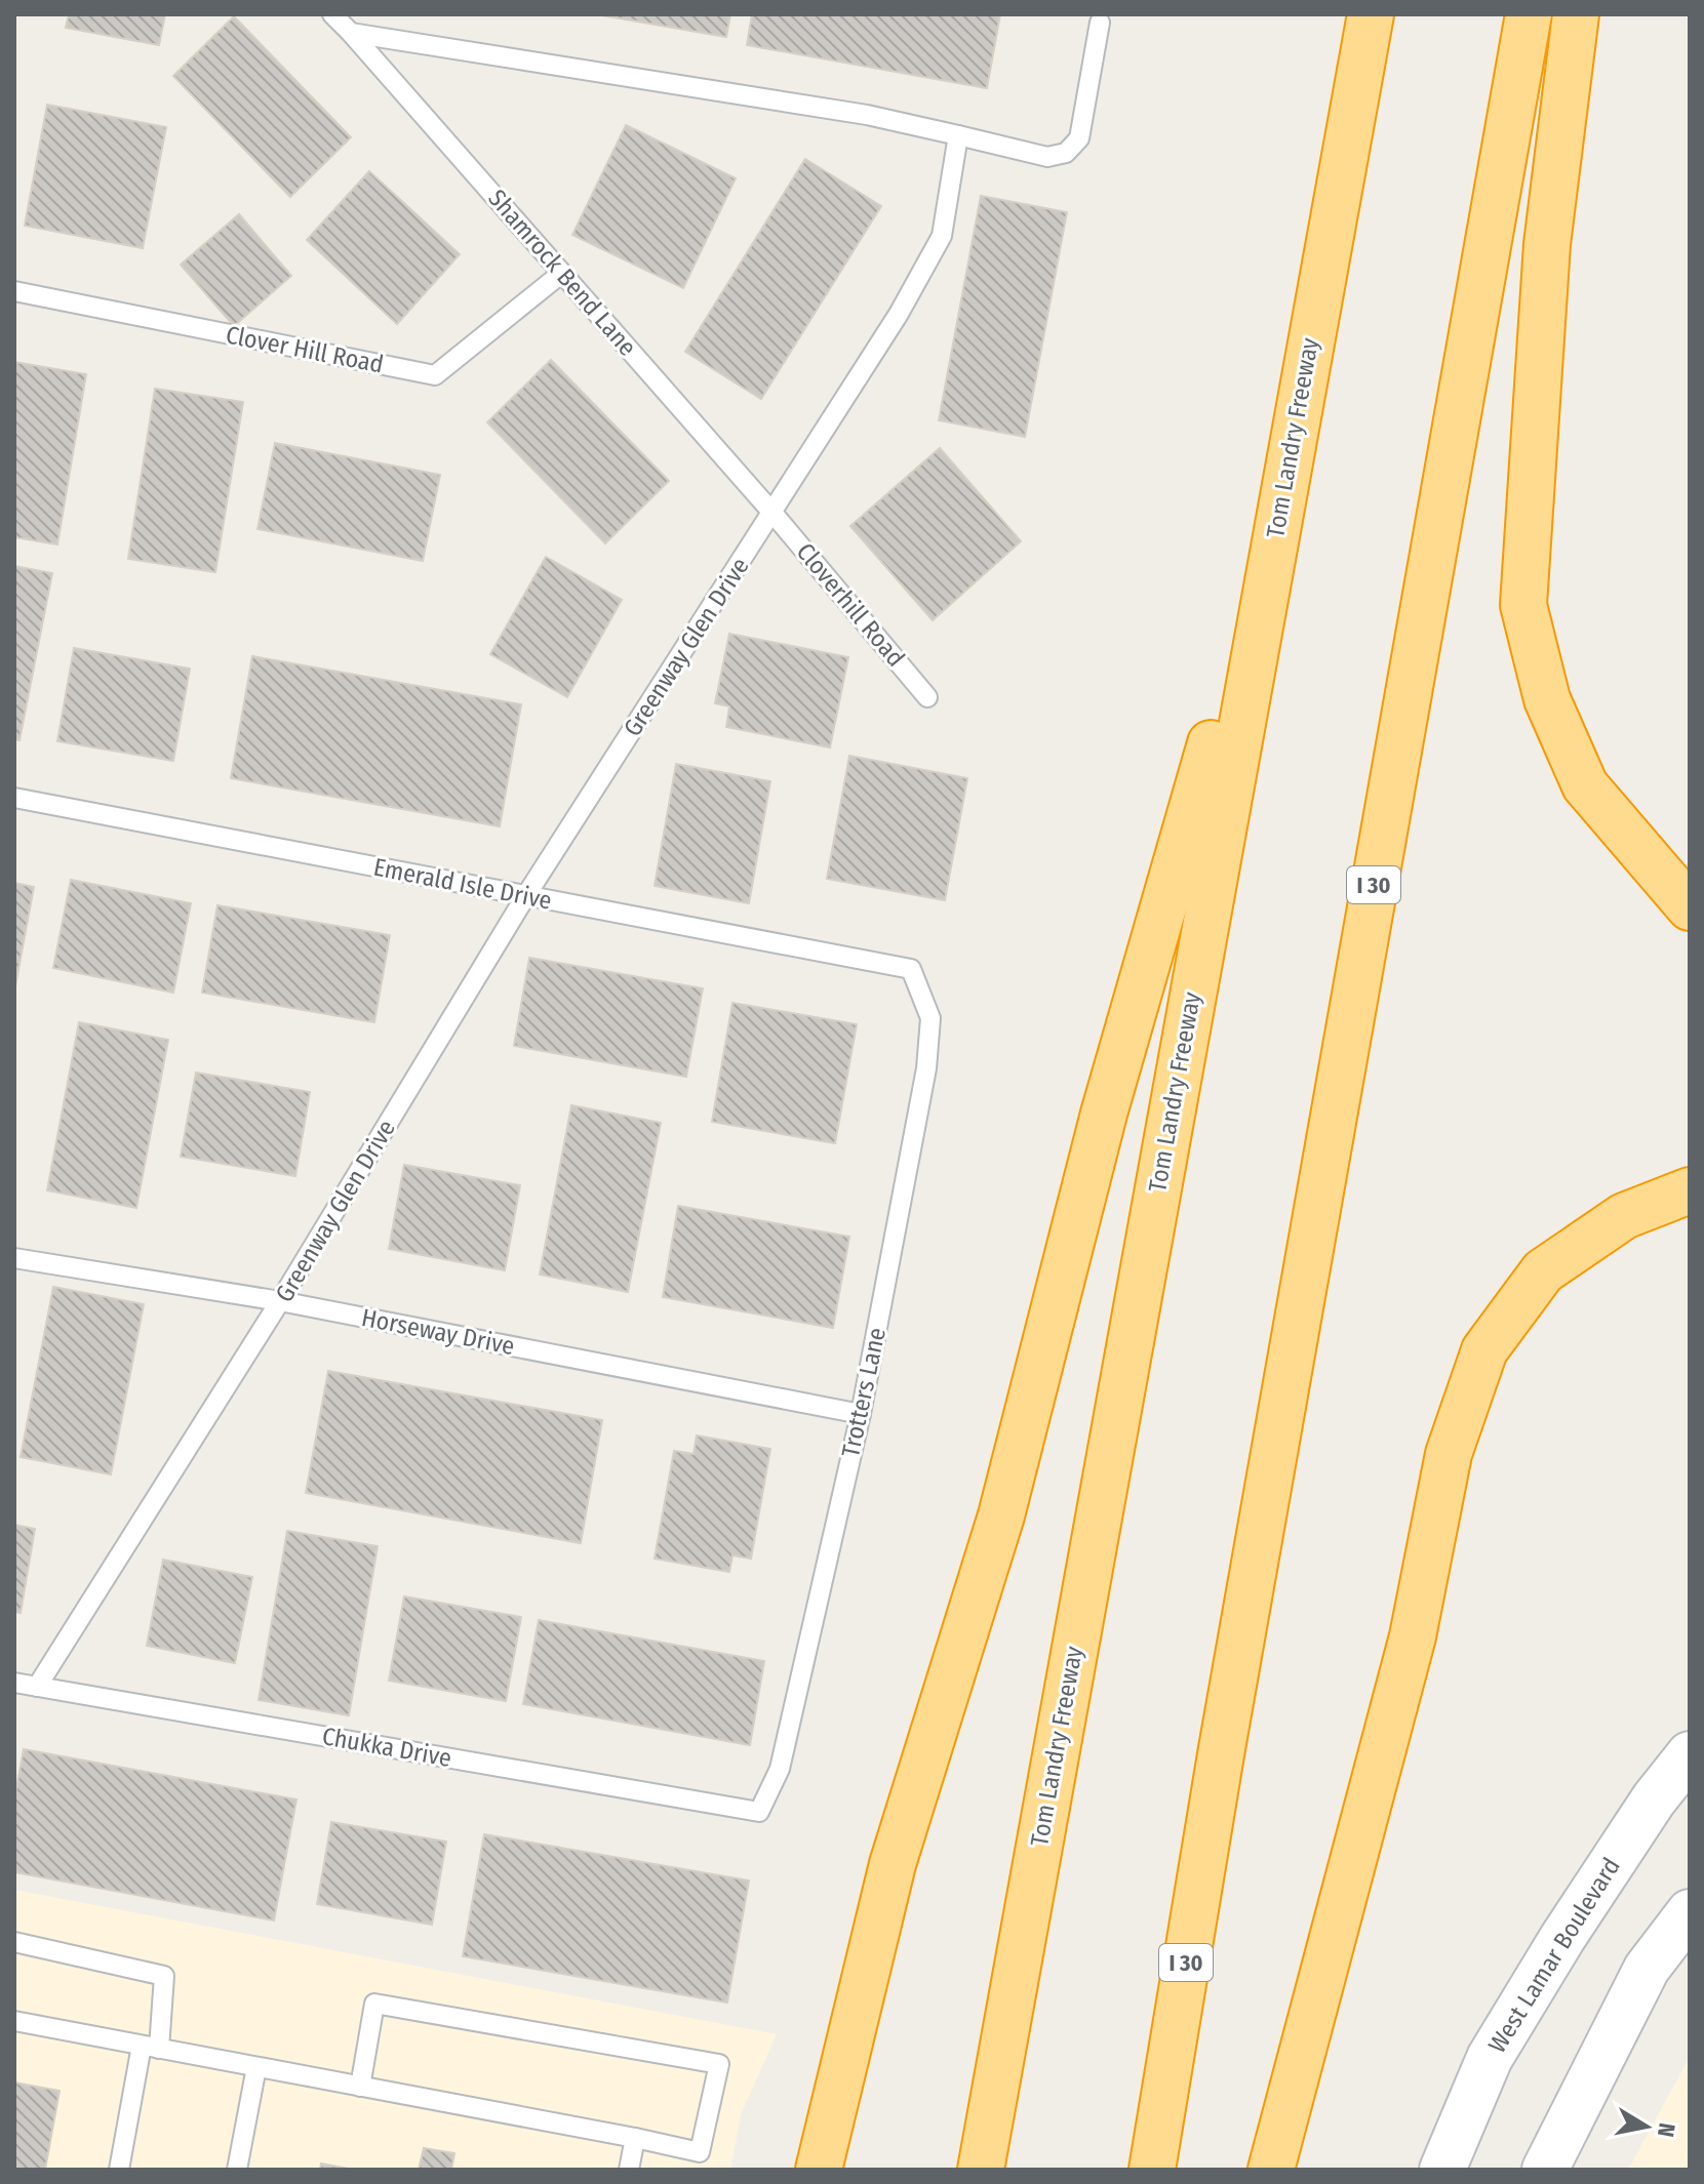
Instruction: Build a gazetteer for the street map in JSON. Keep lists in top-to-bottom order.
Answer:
{
  "streets": {
    "highway": ["Tom Landry Freeway", "I 30"],
    "main road": ["West Lamar Boulevard"],
    "lane": [
      "Shamrock Bend Lane",
      "Clover Hill Road",
      "Cloverhill Road",
      "Greenway Glen Drive",
      "Emerald Isle Drive",
      "Horseway Drive",
      "Trotters Lane",
      "Chukka Drive"
    ]
  },
  "crossings": [
    ["Shamrock Bend Lane", "Clover Hill Road"],
    ["Shamrock Bend Lane", "Cloverhill Road"],
    ["Shamrock Bend Lane", "Greenway Glen Drive"],
    ["Cloverhill Road", "Greenway Glen Drive"],
    ["Greenway Glen Drive", "Emerald Isle Drive"],
    ["Greenway Glen Drive", "Horseway Drive"],
    ["Greenway Glen Drive", "Chukka Drive"],
    ["Emerald Isle Drive", "Trotters Lane"],
    ["Horseway Drive", "Trotters Lane"],
    ["Trotters Lane", "Chukka Drive"]
  ],
  "north": "right"
}
